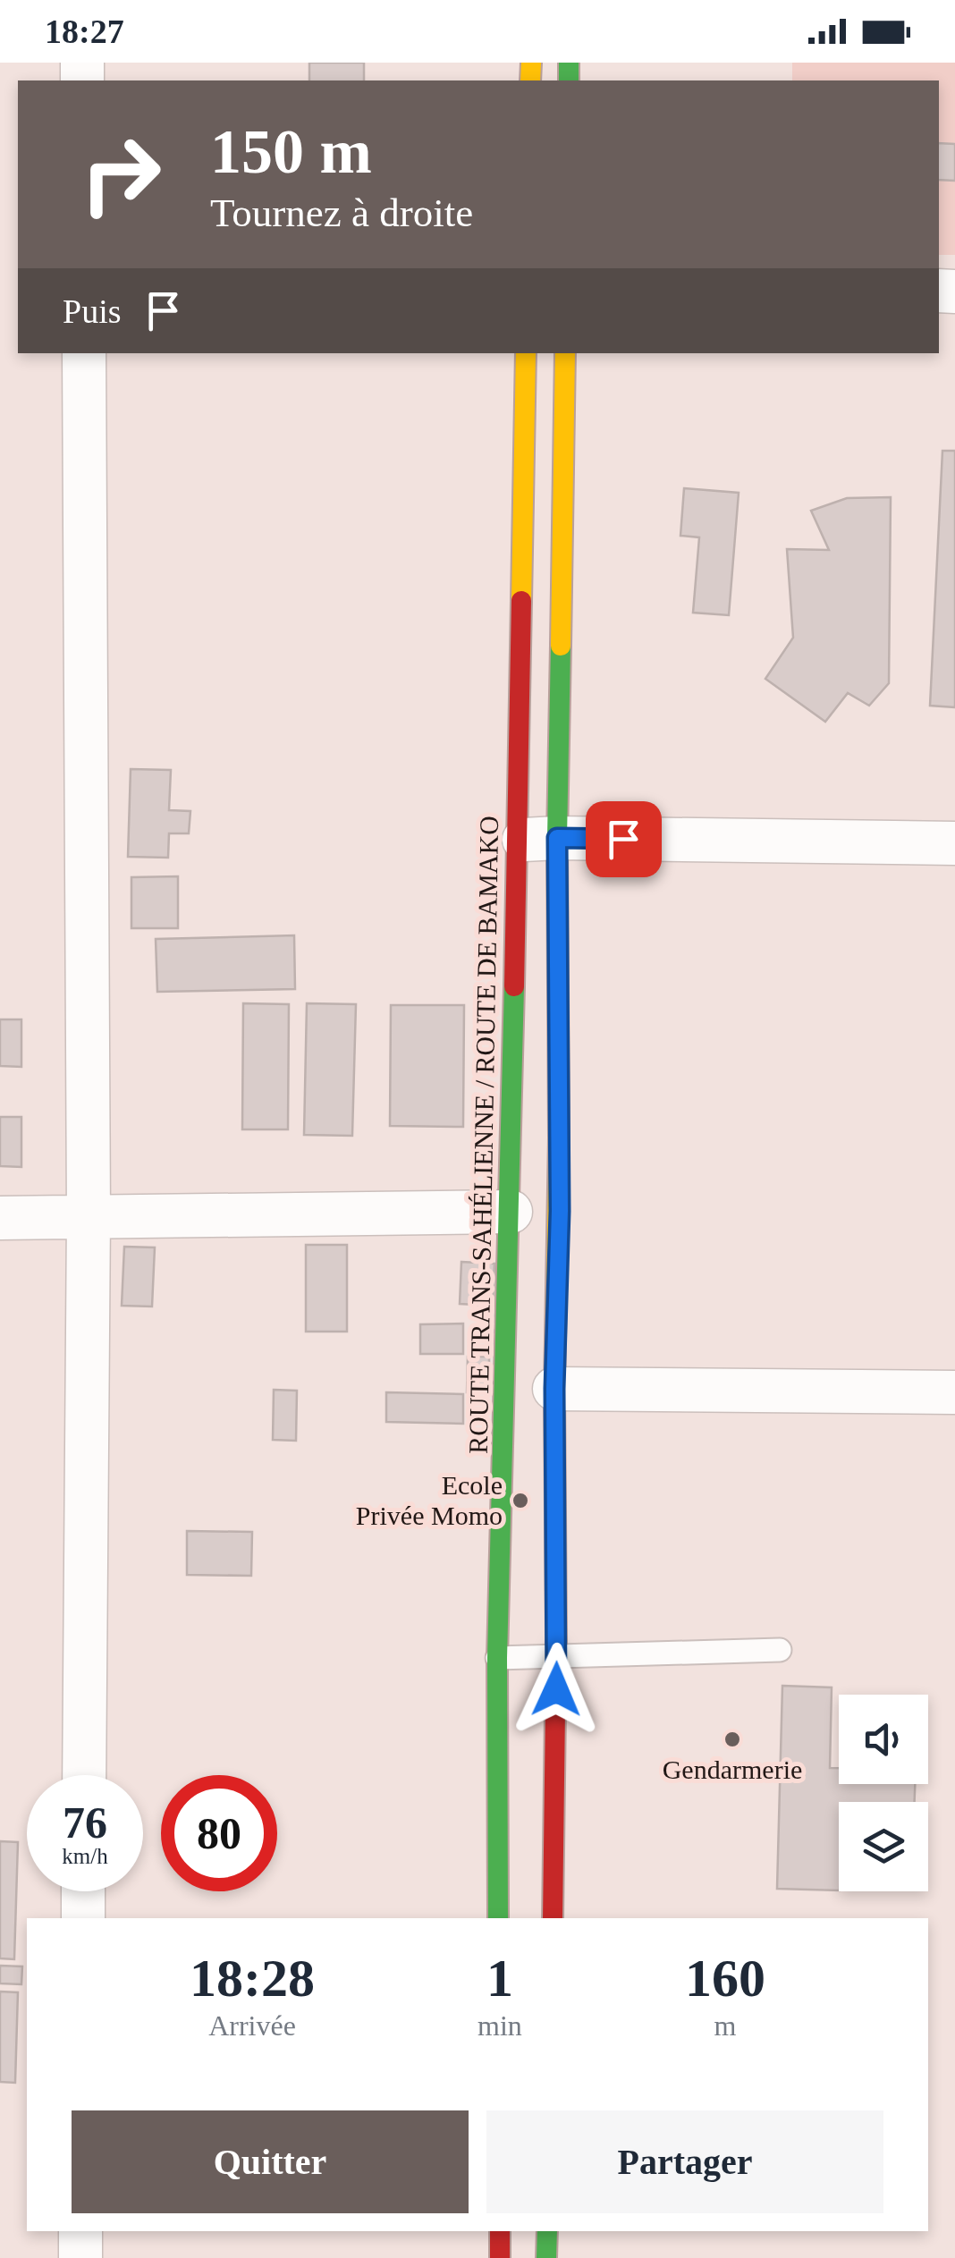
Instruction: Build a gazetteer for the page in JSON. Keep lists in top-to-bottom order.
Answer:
{
  "streets": {
    "highway": ["ROUTE TRANS-SAHÉLIENNE / ROUTE DE BAMAKO"]
  },
  "places": ["Ecole Privée Momo", "Gendarmerie"],
  "page": {
    "status": "18:27",
    "turn": ["150 m", "Tournez à droite"],
    "then": "Puis",
    "speed": "76 km/h",
    "limit": "80",
    "eta": [
      "18:28",
      "Arrivée",
      "1",
      "min",
      "160",
      "m"
    ],
    "buttons": ["Quitter", "Partager"]
  }
}
